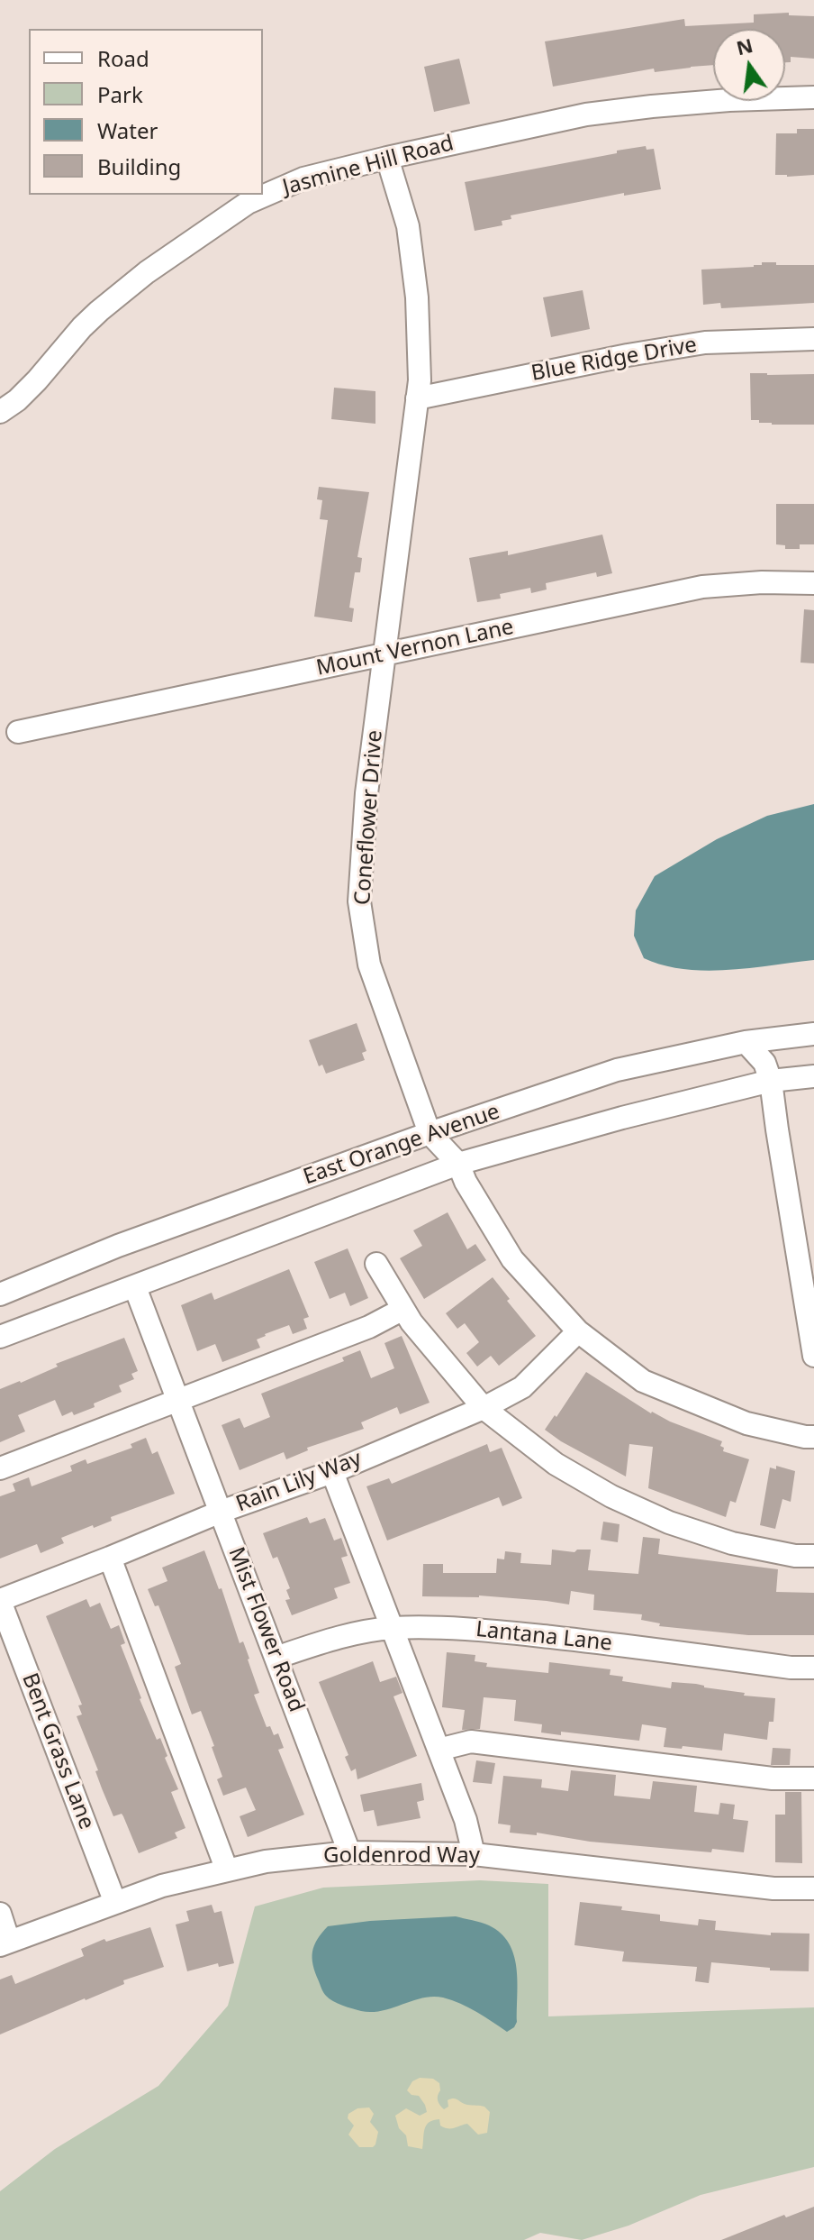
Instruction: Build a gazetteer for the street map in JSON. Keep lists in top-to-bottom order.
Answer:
{
  "streets": {
    "street": [
      "Jasmine Hill Road",
      "Blue Ridge Drive",
      "Mount Vernon Lane",
      "Coneflower Drive",
      "East Orange Avenue",
      "Rain Lily Way",
      "Mist Flower Road",
      "Lantana Lane",
      "Bent Grass Lane",
      "Goldenrod Way"
    ]
  },
  "crossings": [
    ["Jasmine Hill Road", "Coneflower Drive"],
    ["Blue Ridge Drive", "Coneflower Drive"],
    ["Mount Vernon Lane", "Coneflower Drive"],
    ["Coneflower Drive", "East Orange Avenue"],
    ["Coneflower Drive", "Rain Lily Way"],
    ["East Orange Avenue", "Mist Flower Road"],
    ["Rain Lily Way", "Mist Flower Road"],
    ["Rain Lily Way", "Bent Grass Lane"],
    ["Mist Flower Road", "Lantana Lane"],
    ["Mist Flower Road", "Goldenrod Way"],
    ["Bent Grass Lane", "Goldenrod Way"]
  ],
  "legend": [
    "Road",
    "Park",
    "Water",
    "Building"
  ],
  "north": "top"
}
